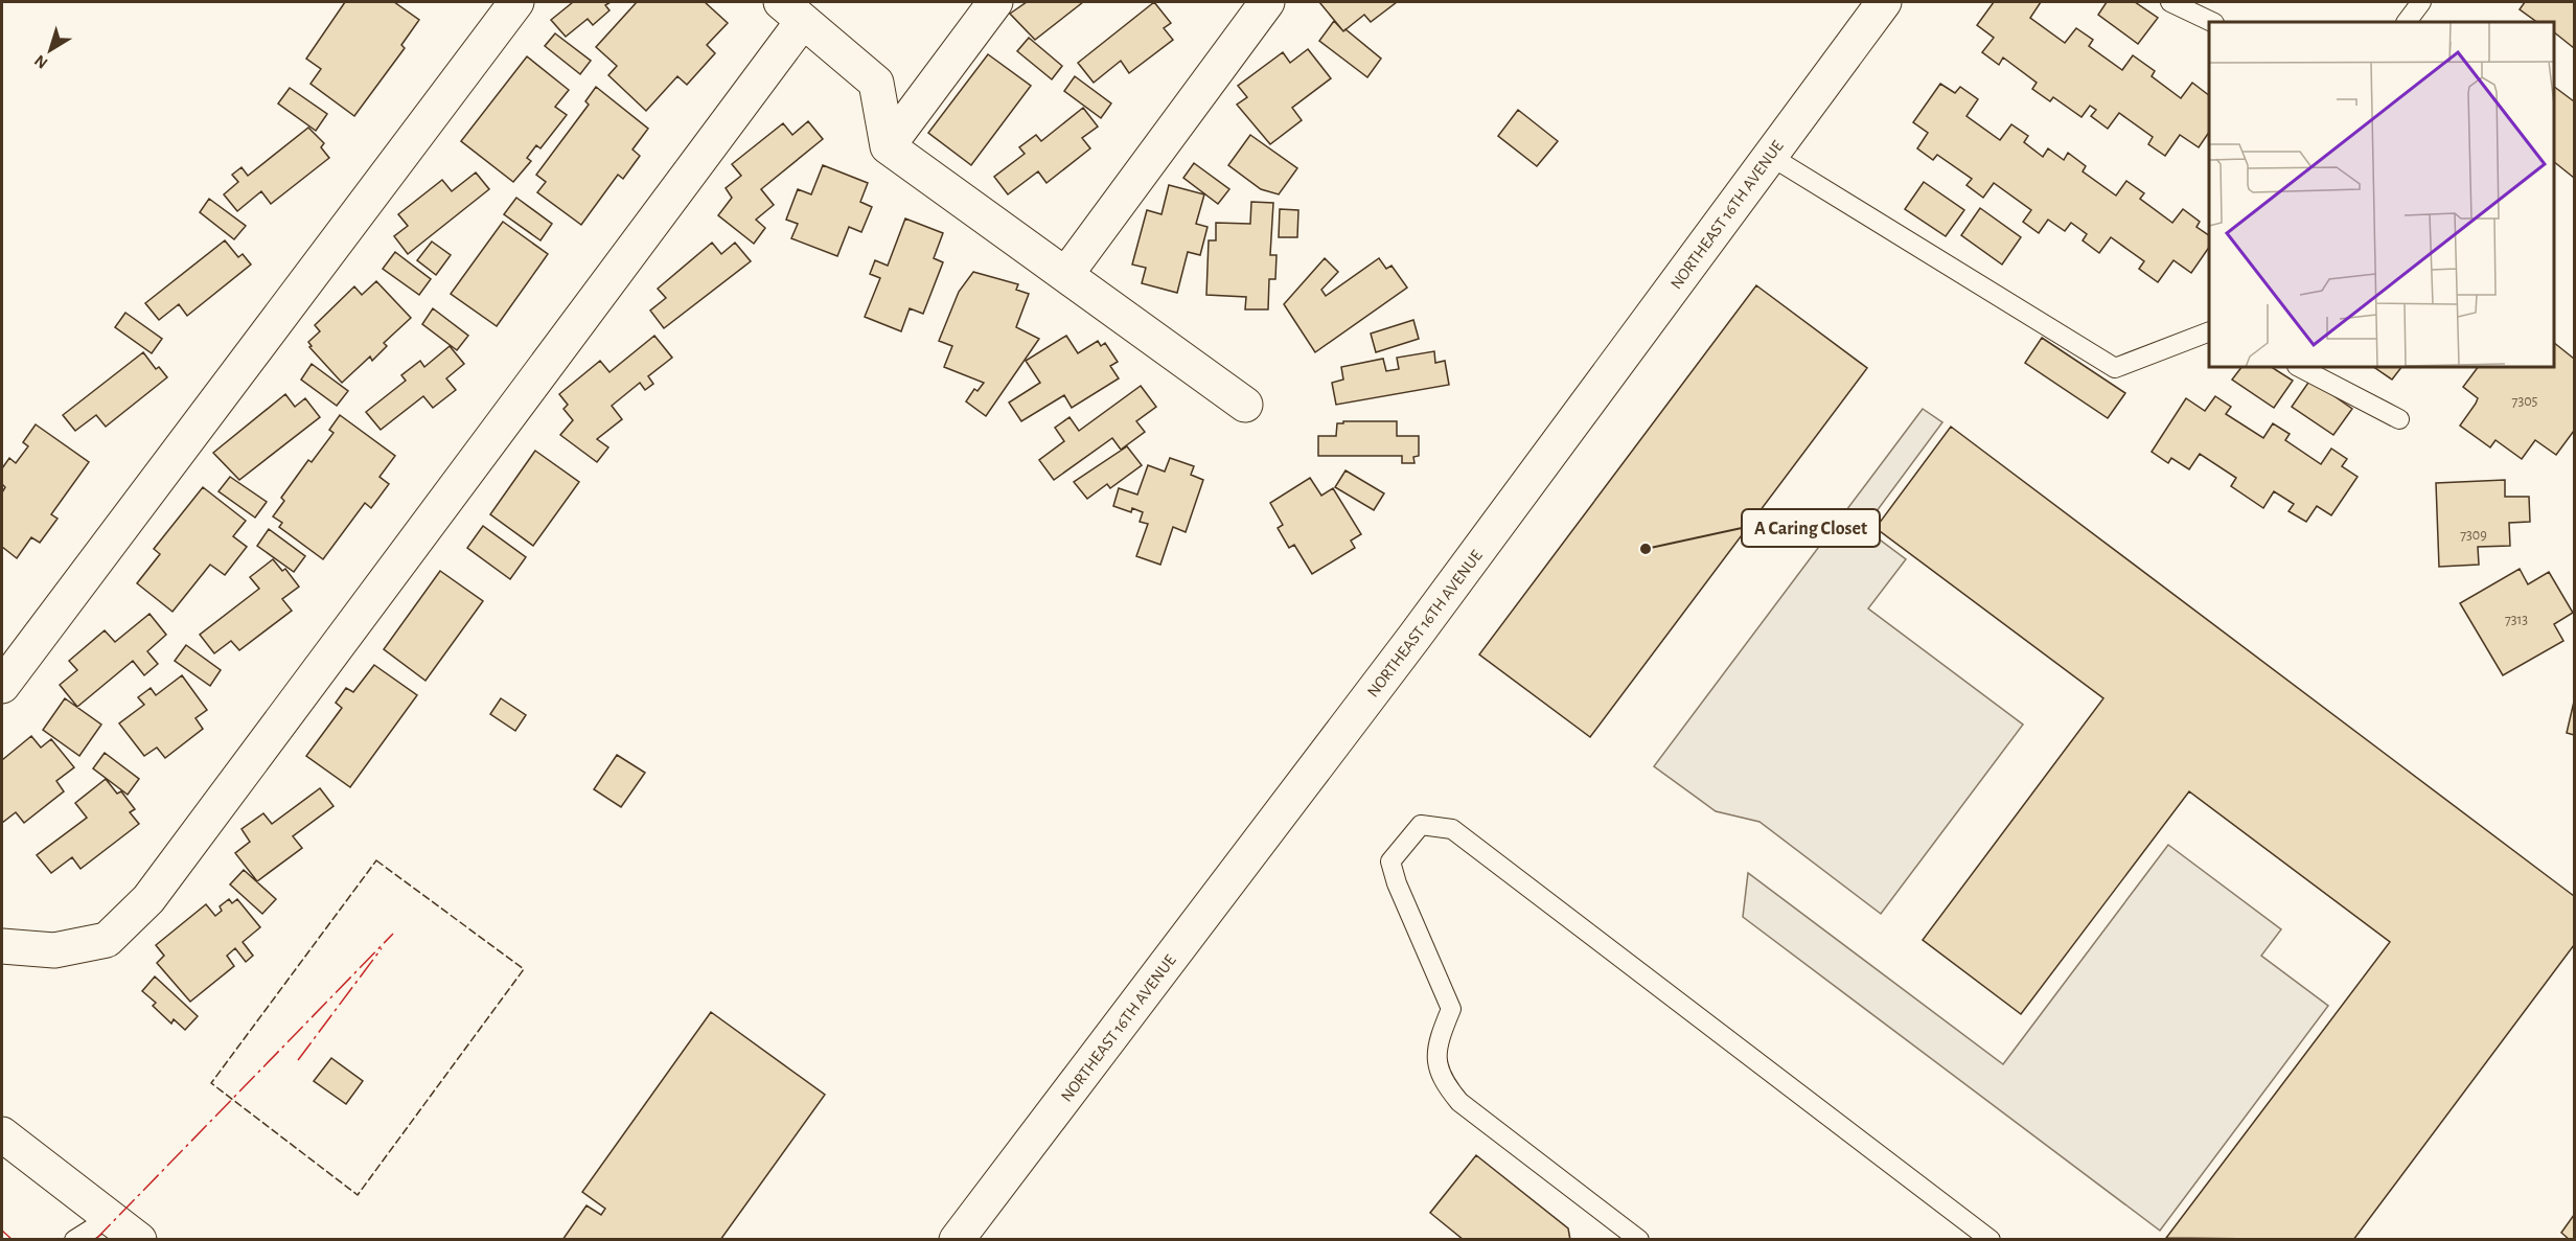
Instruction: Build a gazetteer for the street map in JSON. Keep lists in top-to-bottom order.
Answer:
{
  "streets": {
    "street": ["NORTHEAST 16TH AVENUE"]
  },
  "places": ["A Caring Closet"],
  "house_numbers": ["7305", "7309", "7313"],
  "north": "bottom left"
}
